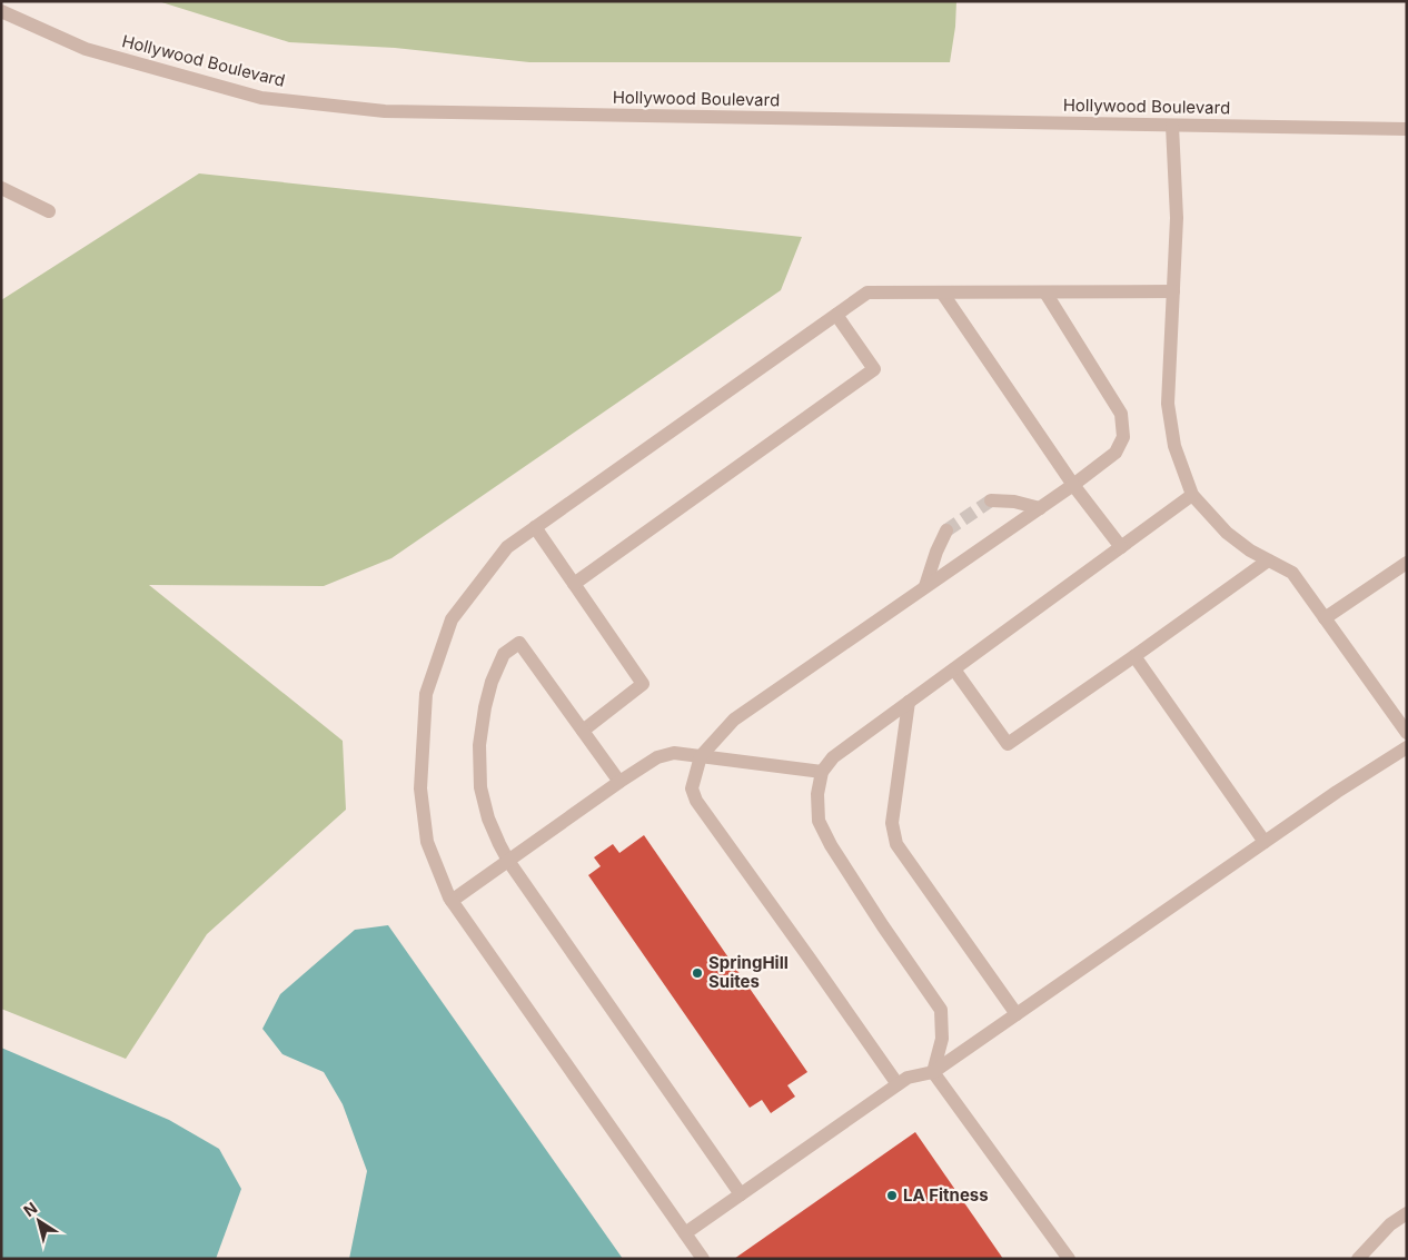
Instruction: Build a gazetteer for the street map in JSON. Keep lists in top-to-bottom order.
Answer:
{
  "streets": {
    "street": ["Hollywood Boulevard"]
  },
  "places": ["SpringHill Suites", "LA Fitness"],
  "north": "top left"
}
